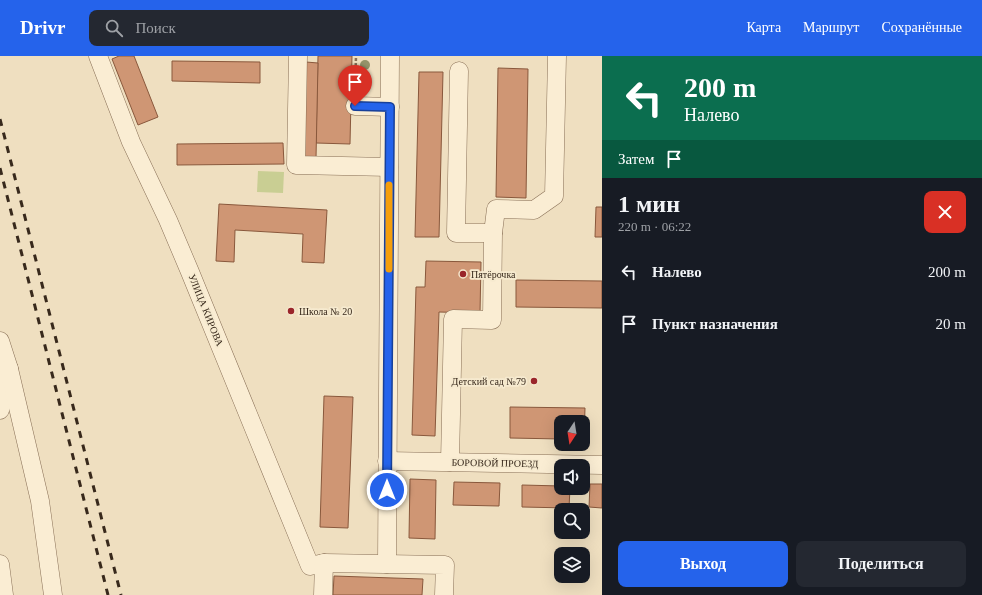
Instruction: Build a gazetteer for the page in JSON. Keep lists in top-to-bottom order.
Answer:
{
  "streets": {
    "street": ["УЛИЦА КИРОВА", "БОРОВОЙ ПРОЕЗД"]
  },
  "places": ["Пятёрочка", "Школа № 20", "Детский сад №79"],
  "north": "bottom",
  "page": {
    "header": "Drivr",
    "search": "Поиск",
    "nav": ["Карта", "Маршрут", "Сохранённые"],
    "turn": ["200 m", "Налево"],
    "then": "Затем",
    "heading": ["1 мин", "220 m · 06:22"],
    "list": [
      {
        "name": "Налево",
        "value": "200 m"
      },
      {
        "name": "Пункт назначения",
        "value": "20 m"
      }
    ],
    "buttons": ["Выход", "Поделиться"]
  }
}
